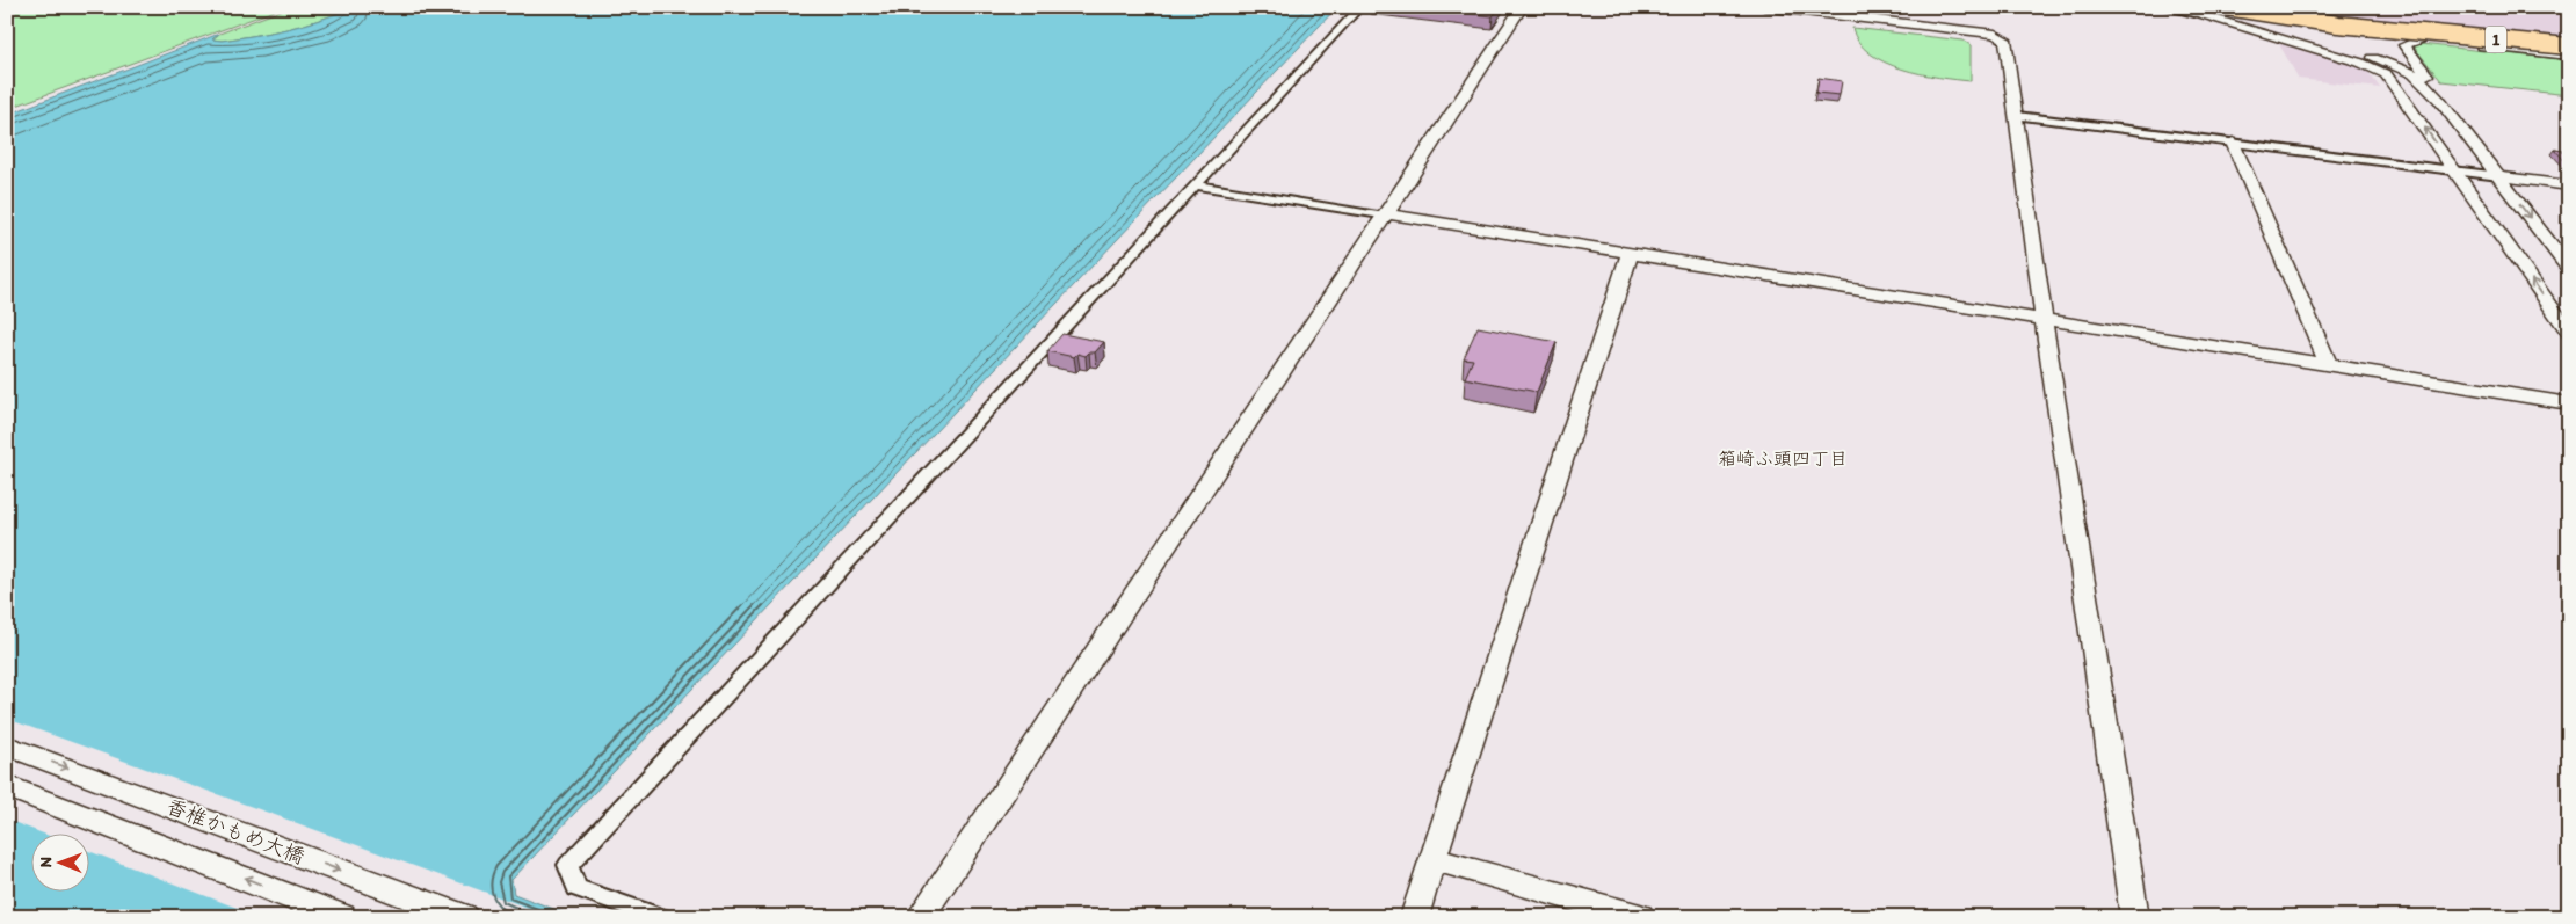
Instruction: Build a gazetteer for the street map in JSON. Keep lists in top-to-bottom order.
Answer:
{
  "streets": {
    "highway": ["1"],
    "street": ["香椎かもめ大橋"]
  },
  "districts": ["箱崎ふ頭四丁目"],
  "north": "left"
}
